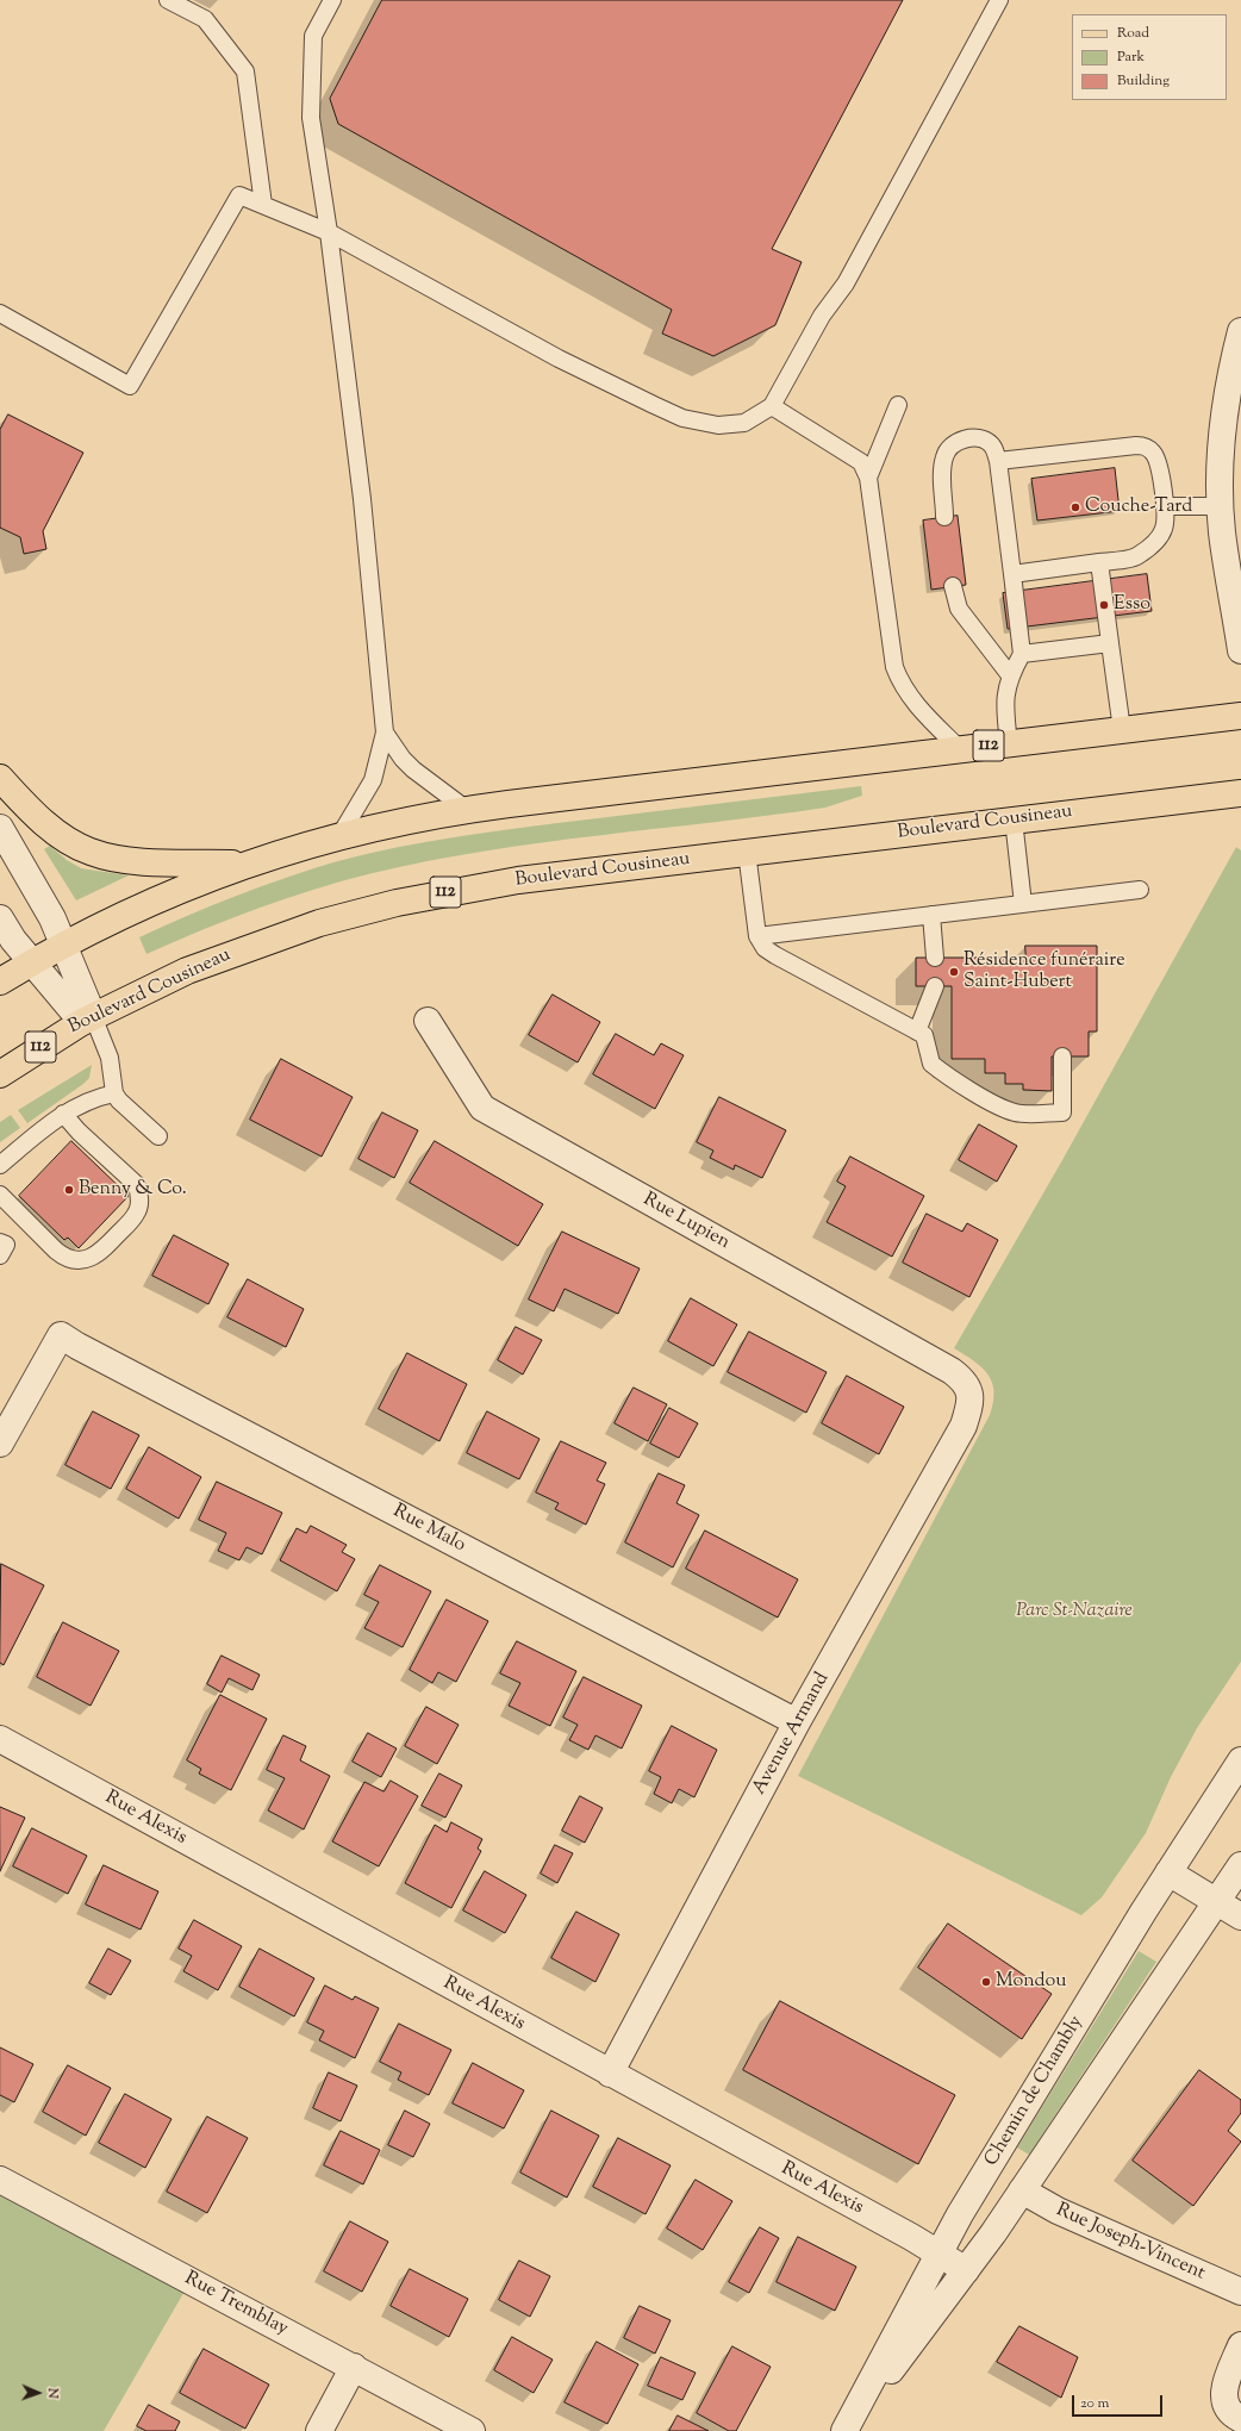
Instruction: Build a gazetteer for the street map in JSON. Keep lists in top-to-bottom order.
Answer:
{
  "streets": {
    "main road": ["112", "Boulevard Cousineau"],
    "street": [
      "Rue Lupien",
      "Rue Malo",
      "Avenue Armand",
      "Rue Alexis",
      "Chemin de Chambly",
      "Rue Joseph-Vincent",
      "Rue Tremblay"
    ]
  },
  "crossings": [
    ["Rue Lupien", "Avenue Armand"],
    ["Rue Malo", "Avenue Armand"],
    ["Avenue Armand", "Rue Alexis"],
    ["Rue Alexis", "Chemin de Chambly"],
    ["Chemin de Chambly", "Rue Joseph-Vincent"]
  ],
  "parks": ["Parc St-Nazaire"],
  "places": [
    "Couche-Tard",
    "Esso",
    "Résidence funéraire Saint-Hubert",
    "Benny & Co.",
    "Mondou"
  ],
  "legend": ["Road", "Park", "Building"],
  "scale_bar": "20 m",
  "north": "right"
}
